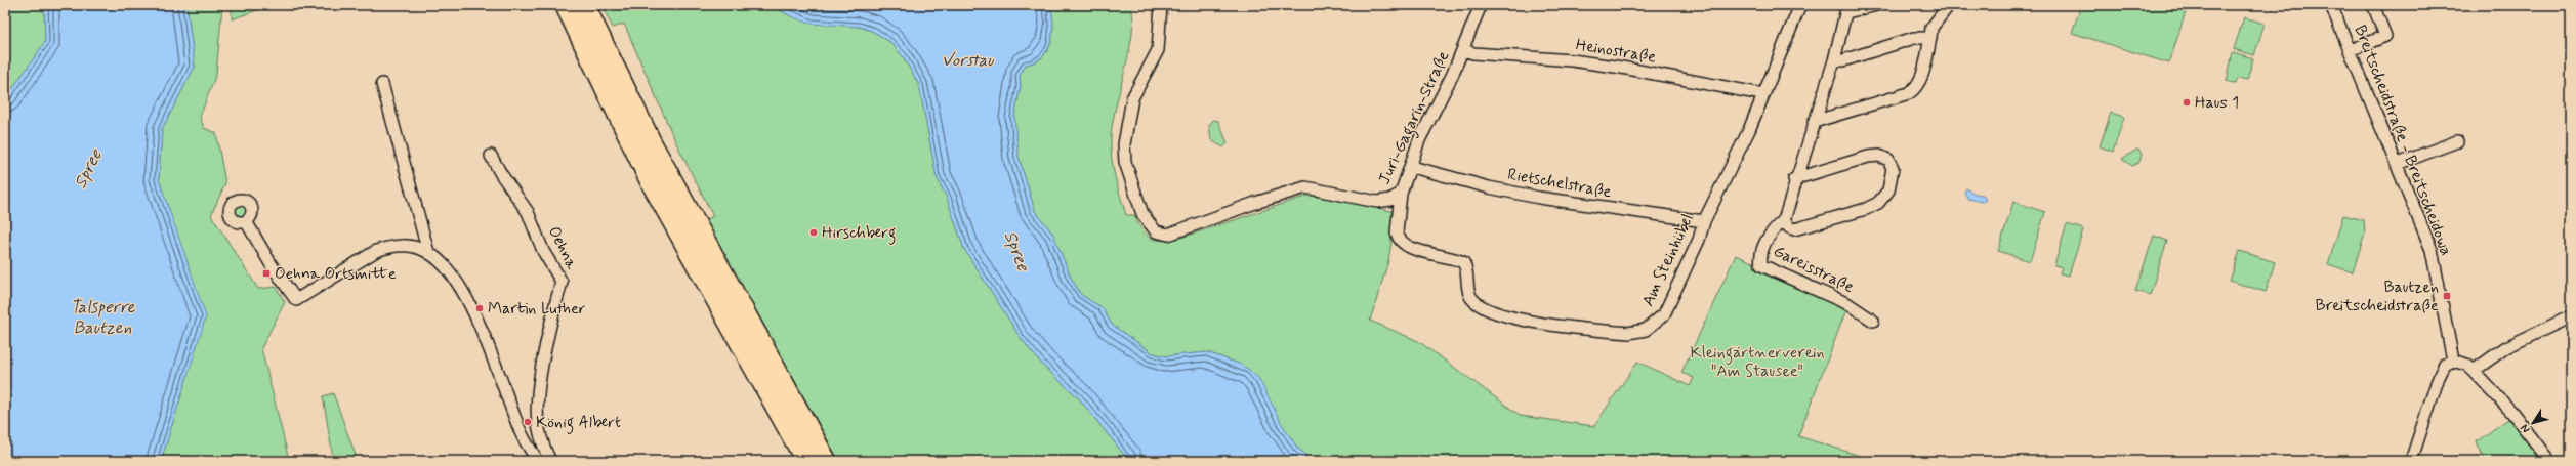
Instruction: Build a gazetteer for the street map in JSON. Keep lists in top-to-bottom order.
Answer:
{
  "streets": {
    "street": [
      "Heinostraße",
      "Juri-Gagarin-Straße",
      "Breitscheidstraße - Breitscheidowa",
      "Rietschelstraße",
      "Oehna",
      "Am Steinhübel",
      "Gareisstraße"
    ]
  },
  "crossings": [
    ["Heinostraße", "Juri-Gagarin-Straße"],
    ["Heinostraße", "Am Steinhübel"],
    ["Juri-Gagarin-Straße", "Rietschelstraße"],
    ["Juri-Gagarin-Straße", "Am Steinhübel"],
    ["Rietschelstraße", "Am Steinhübel"]
  ],
  "water": ["Vorstau", "Spree", "Talsperre Bautzen"],
  "parks": ["Kleingärtnerverein \"Am Stausee\""],
  "places": {
    "other": [
      "Haus 1",
      "Hirschberg",
      "Martin Luther",
      "König Albert"
    ],
    "transit": ["Oehna Ortsmitte", "Bautzen Breitscheidstraße"]
  },
  "north": "bottom left"
}
